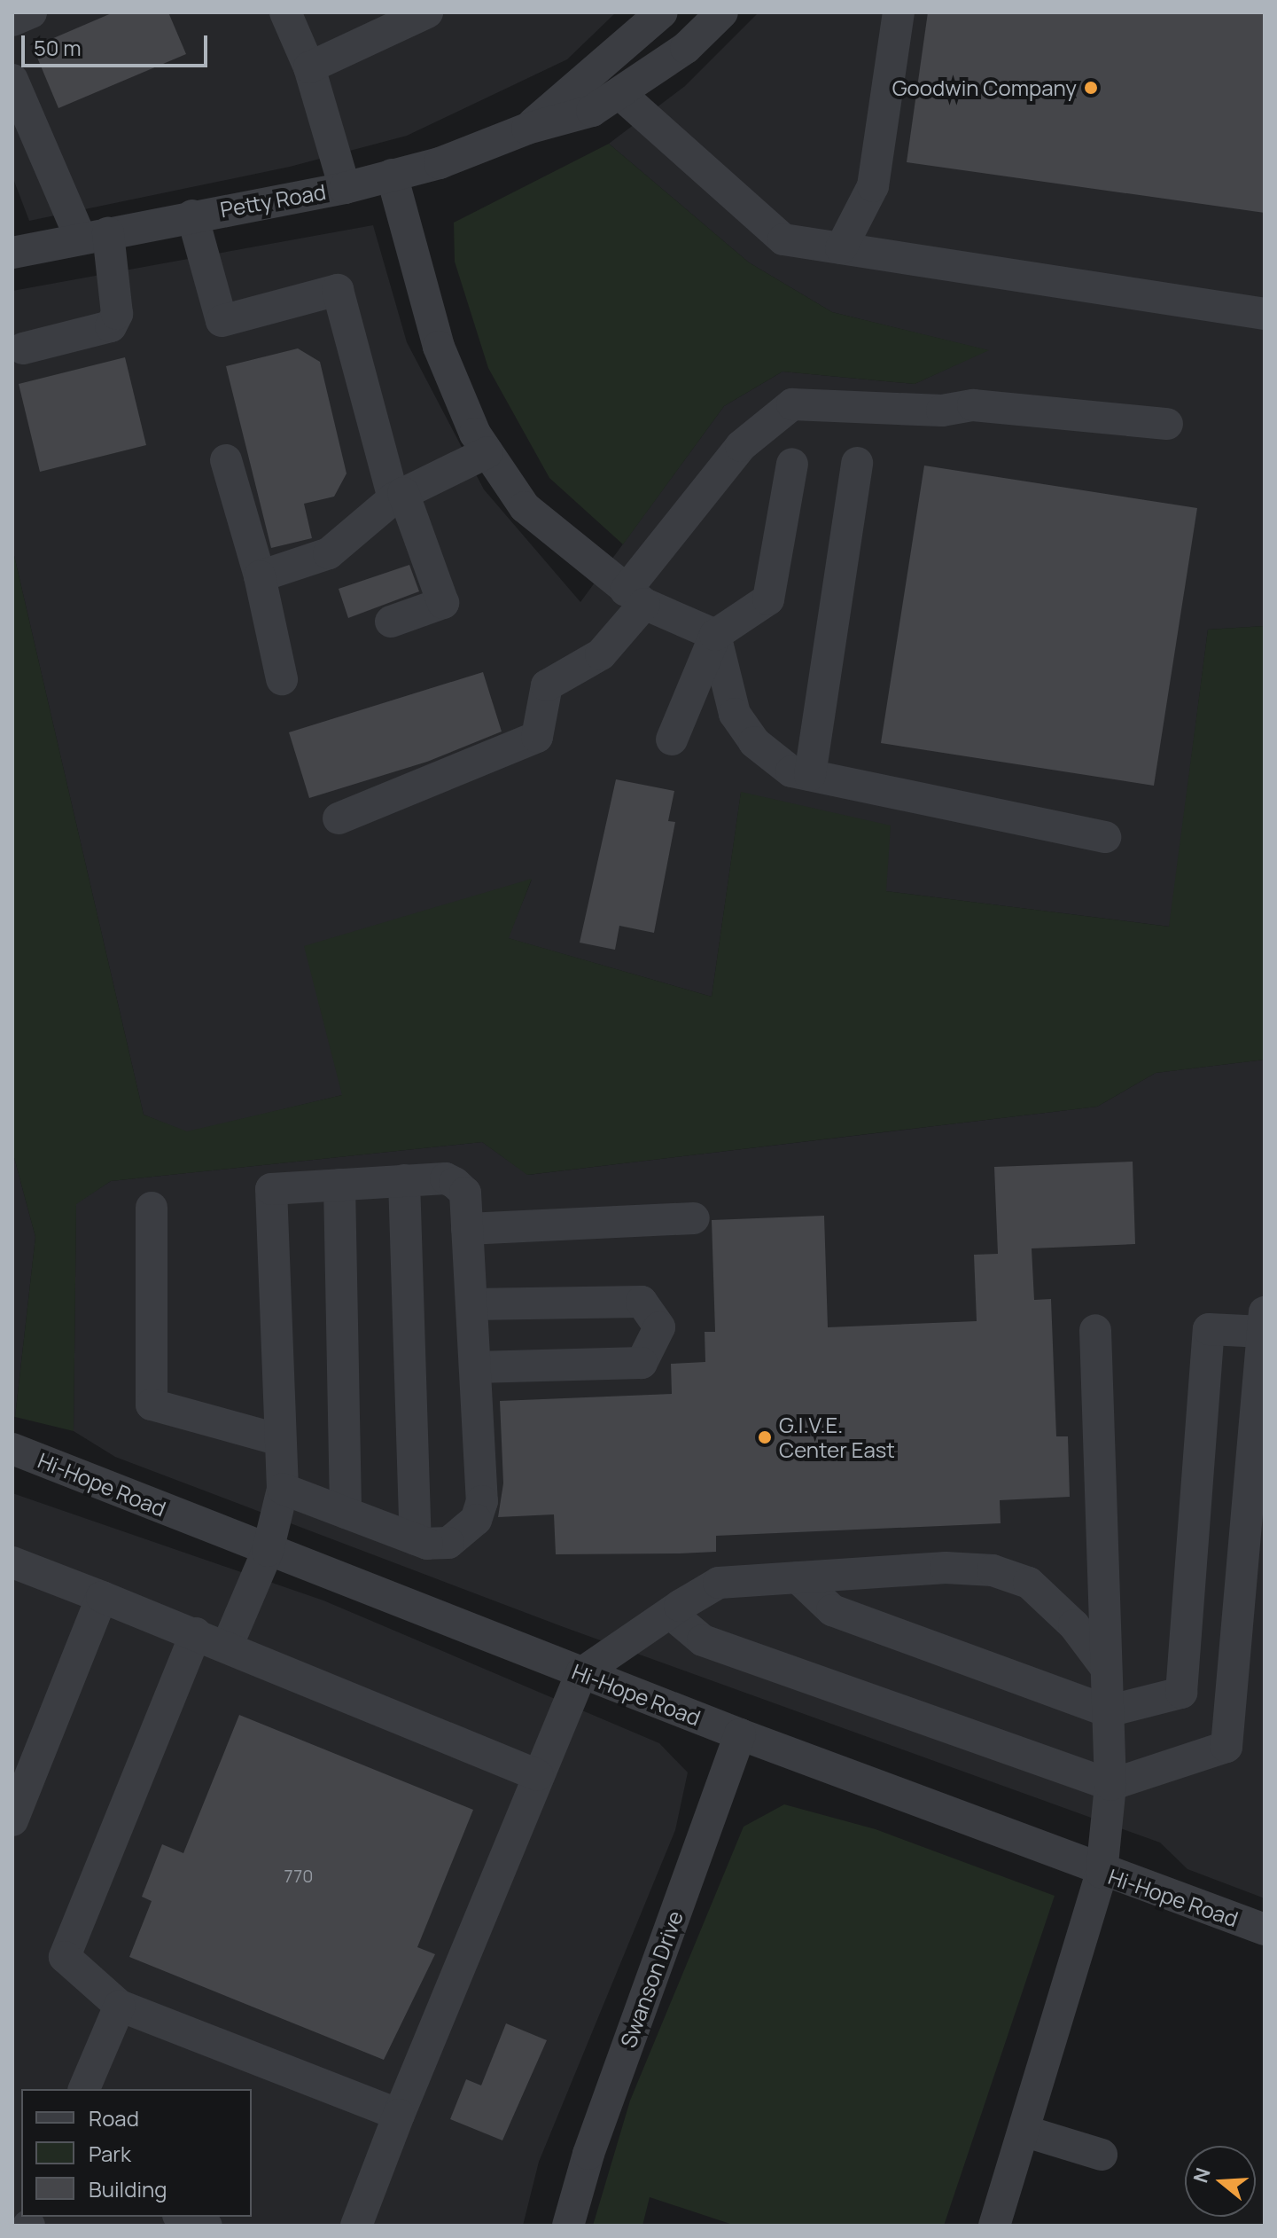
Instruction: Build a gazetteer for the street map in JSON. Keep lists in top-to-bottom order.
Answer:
{
  "streets": {
    "street": ["Petty Road", "Hi-Hope Road", "Swanson Drive"]
  },
  "crossings": [
    ["Hi-Hope Road", "Swanson Drive"]
  ],
  "places": ["Goodwin Company", "G.I.V.E. Center East"],
  "house_numbers": ["770"],
  "legend": ["Road", "Park", "Building"],
  "scale_bar": "50 m",
  "north": "left"
}
